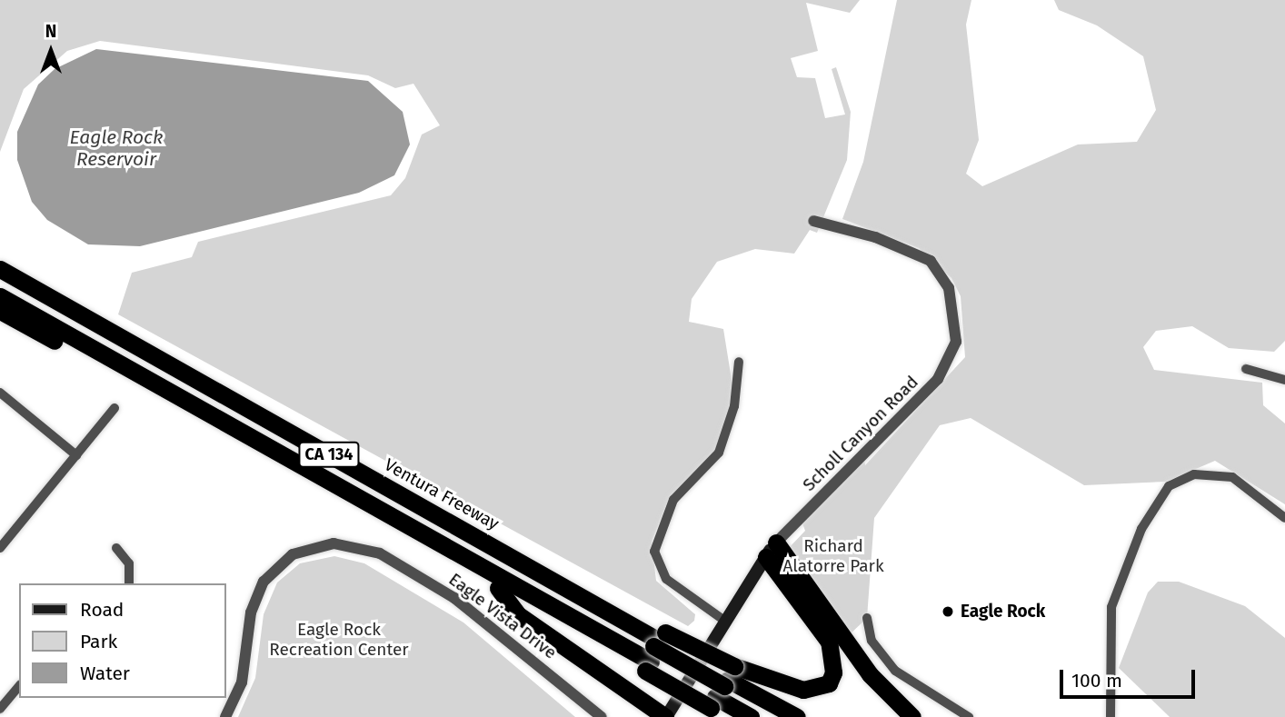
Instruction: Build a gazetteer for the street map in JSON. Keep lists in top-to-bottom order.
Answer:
{
  "streets": {
    "highway": ["CA 134", "Ventura Freeway"],
    "main road": ["Scholl Canyon Road"],
    "street": ["Eagle Vista Drive"]
  },
  "crossings": [
    ["CA 134", "Ventura Freeway"]
  ],
  "water": ["Eagle Rock Reservoir"],
  "parks": ["Richard Alatorre Park", "Eagle Rock Recreation Center"],
  "places": ["Eagle Rock"],
  "legend": ["Road", "Park", "Water"],
  "scale_bar": "100 m",
  "north": "top"
}
